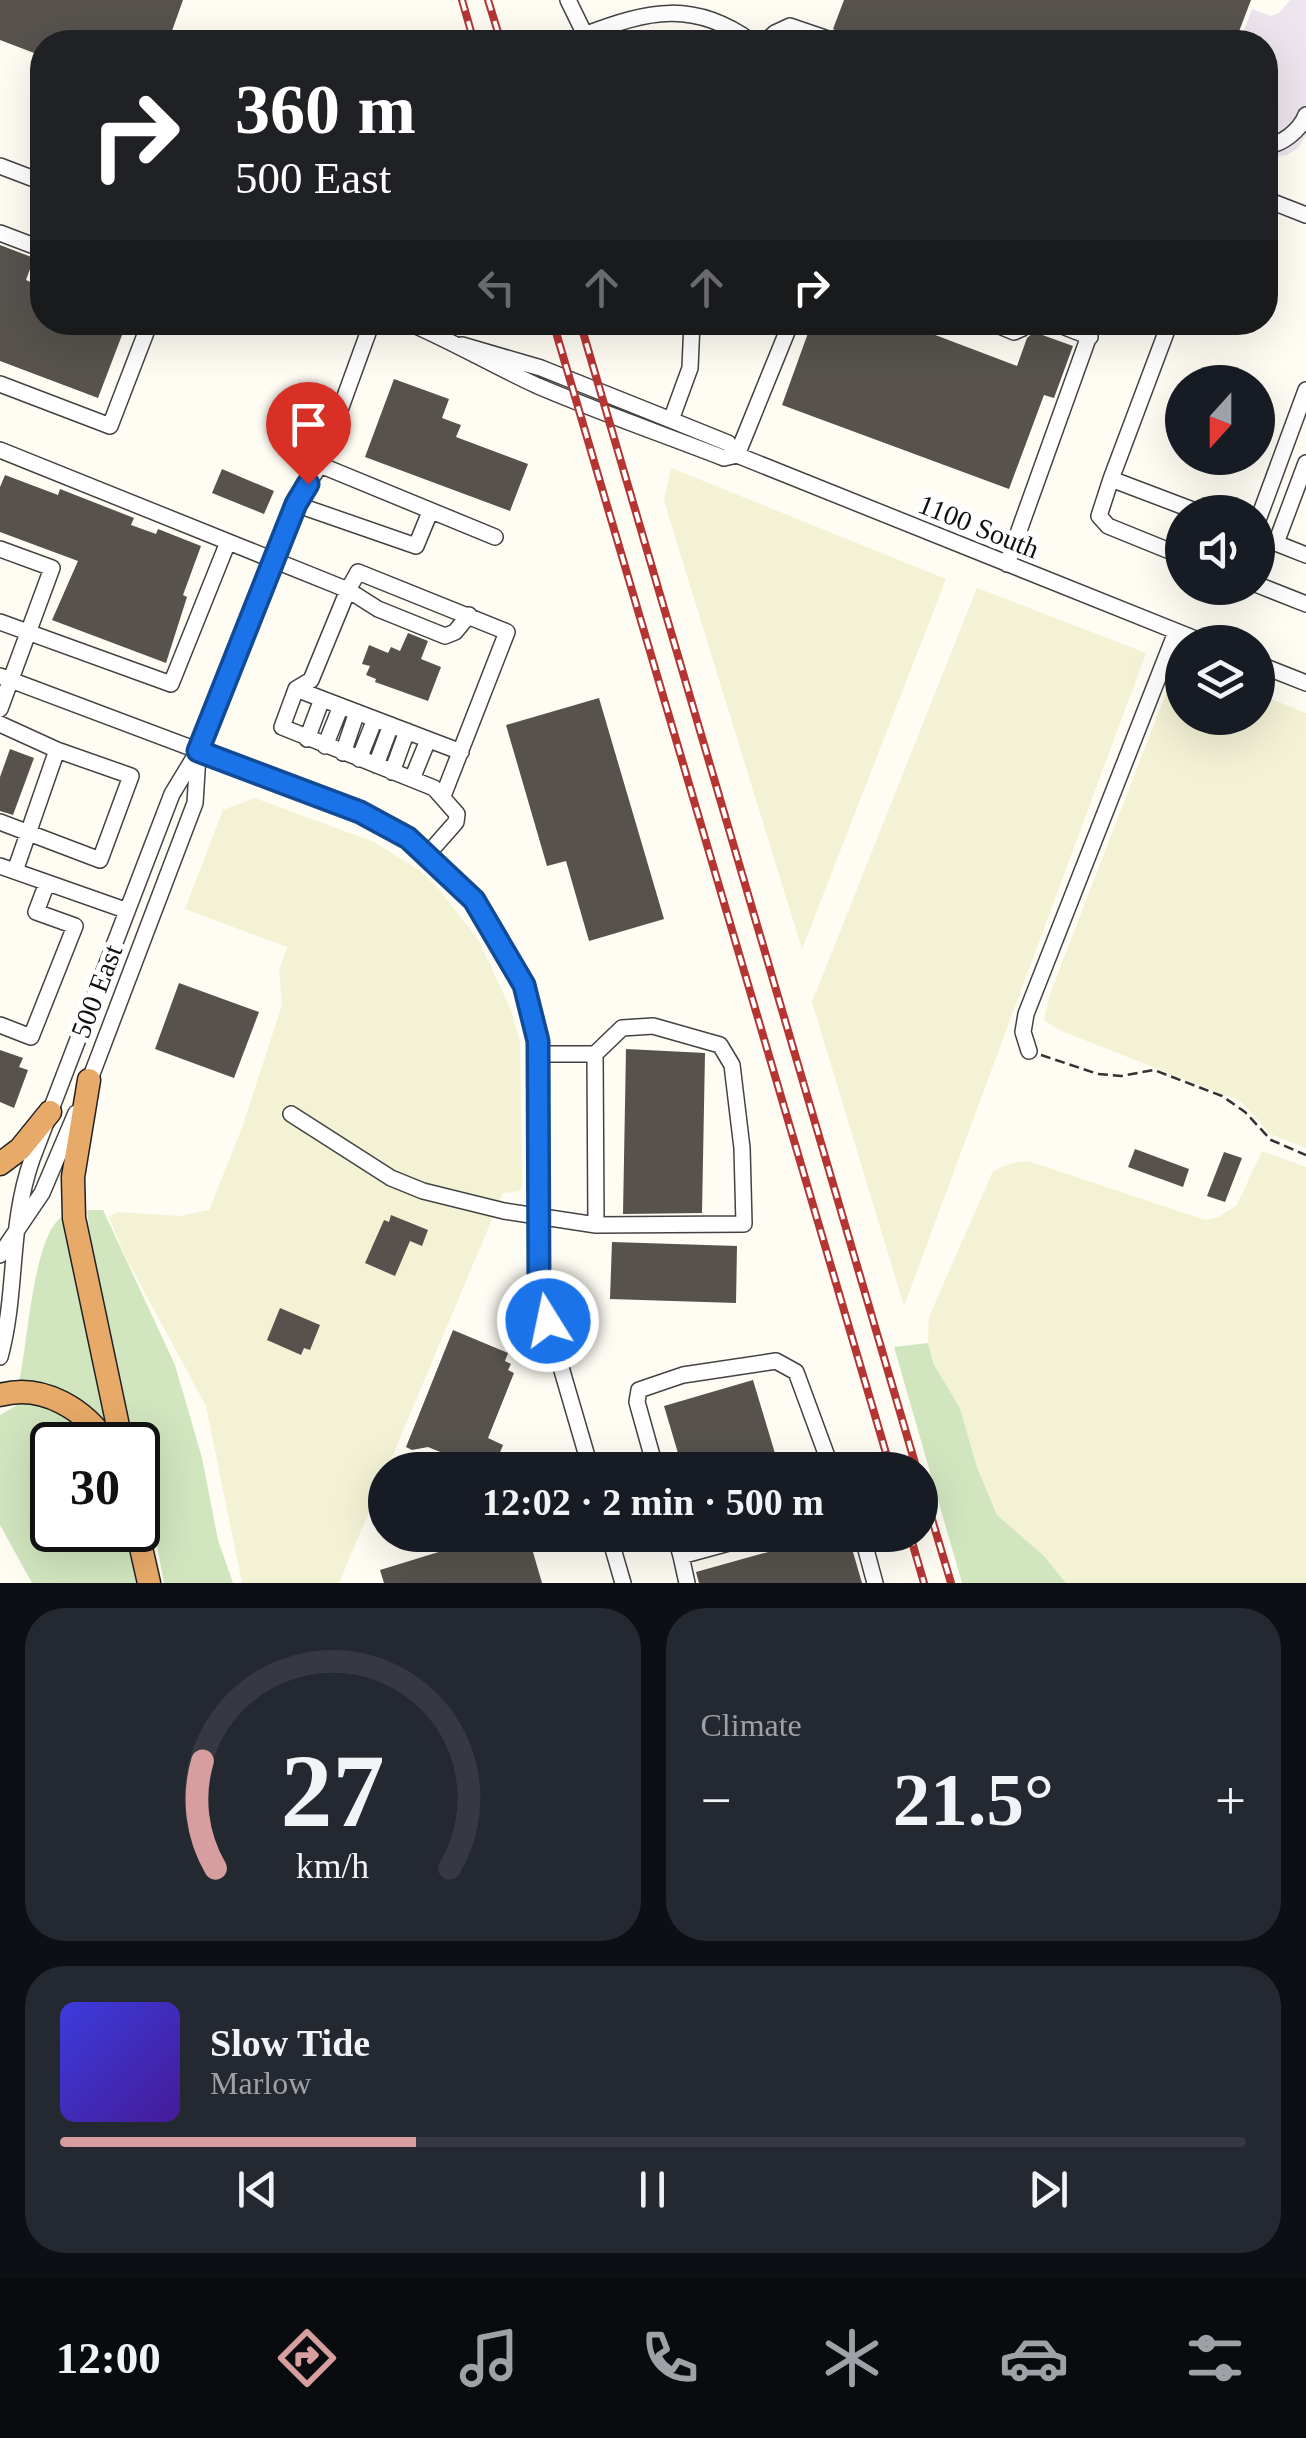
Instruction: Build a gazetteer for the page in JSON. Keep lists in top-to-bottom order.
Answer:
{
  "streets": {
    "street": ["1100 South", "500 East"]
  },
  "north": "bottom",
  "page": {
    "turn": ["360 m", "500 East"],
    "limit": "30",
    "trip": "12:02 · 2 min · 500 m",
    "tile": "Climate",
    "heat": ["−", "21.5°", "+"],
    "song": ["Slow Tide", "Marlow"],
    "tabs": "12:00",
    "gauge": ["27", "km/h"]
  }
}
